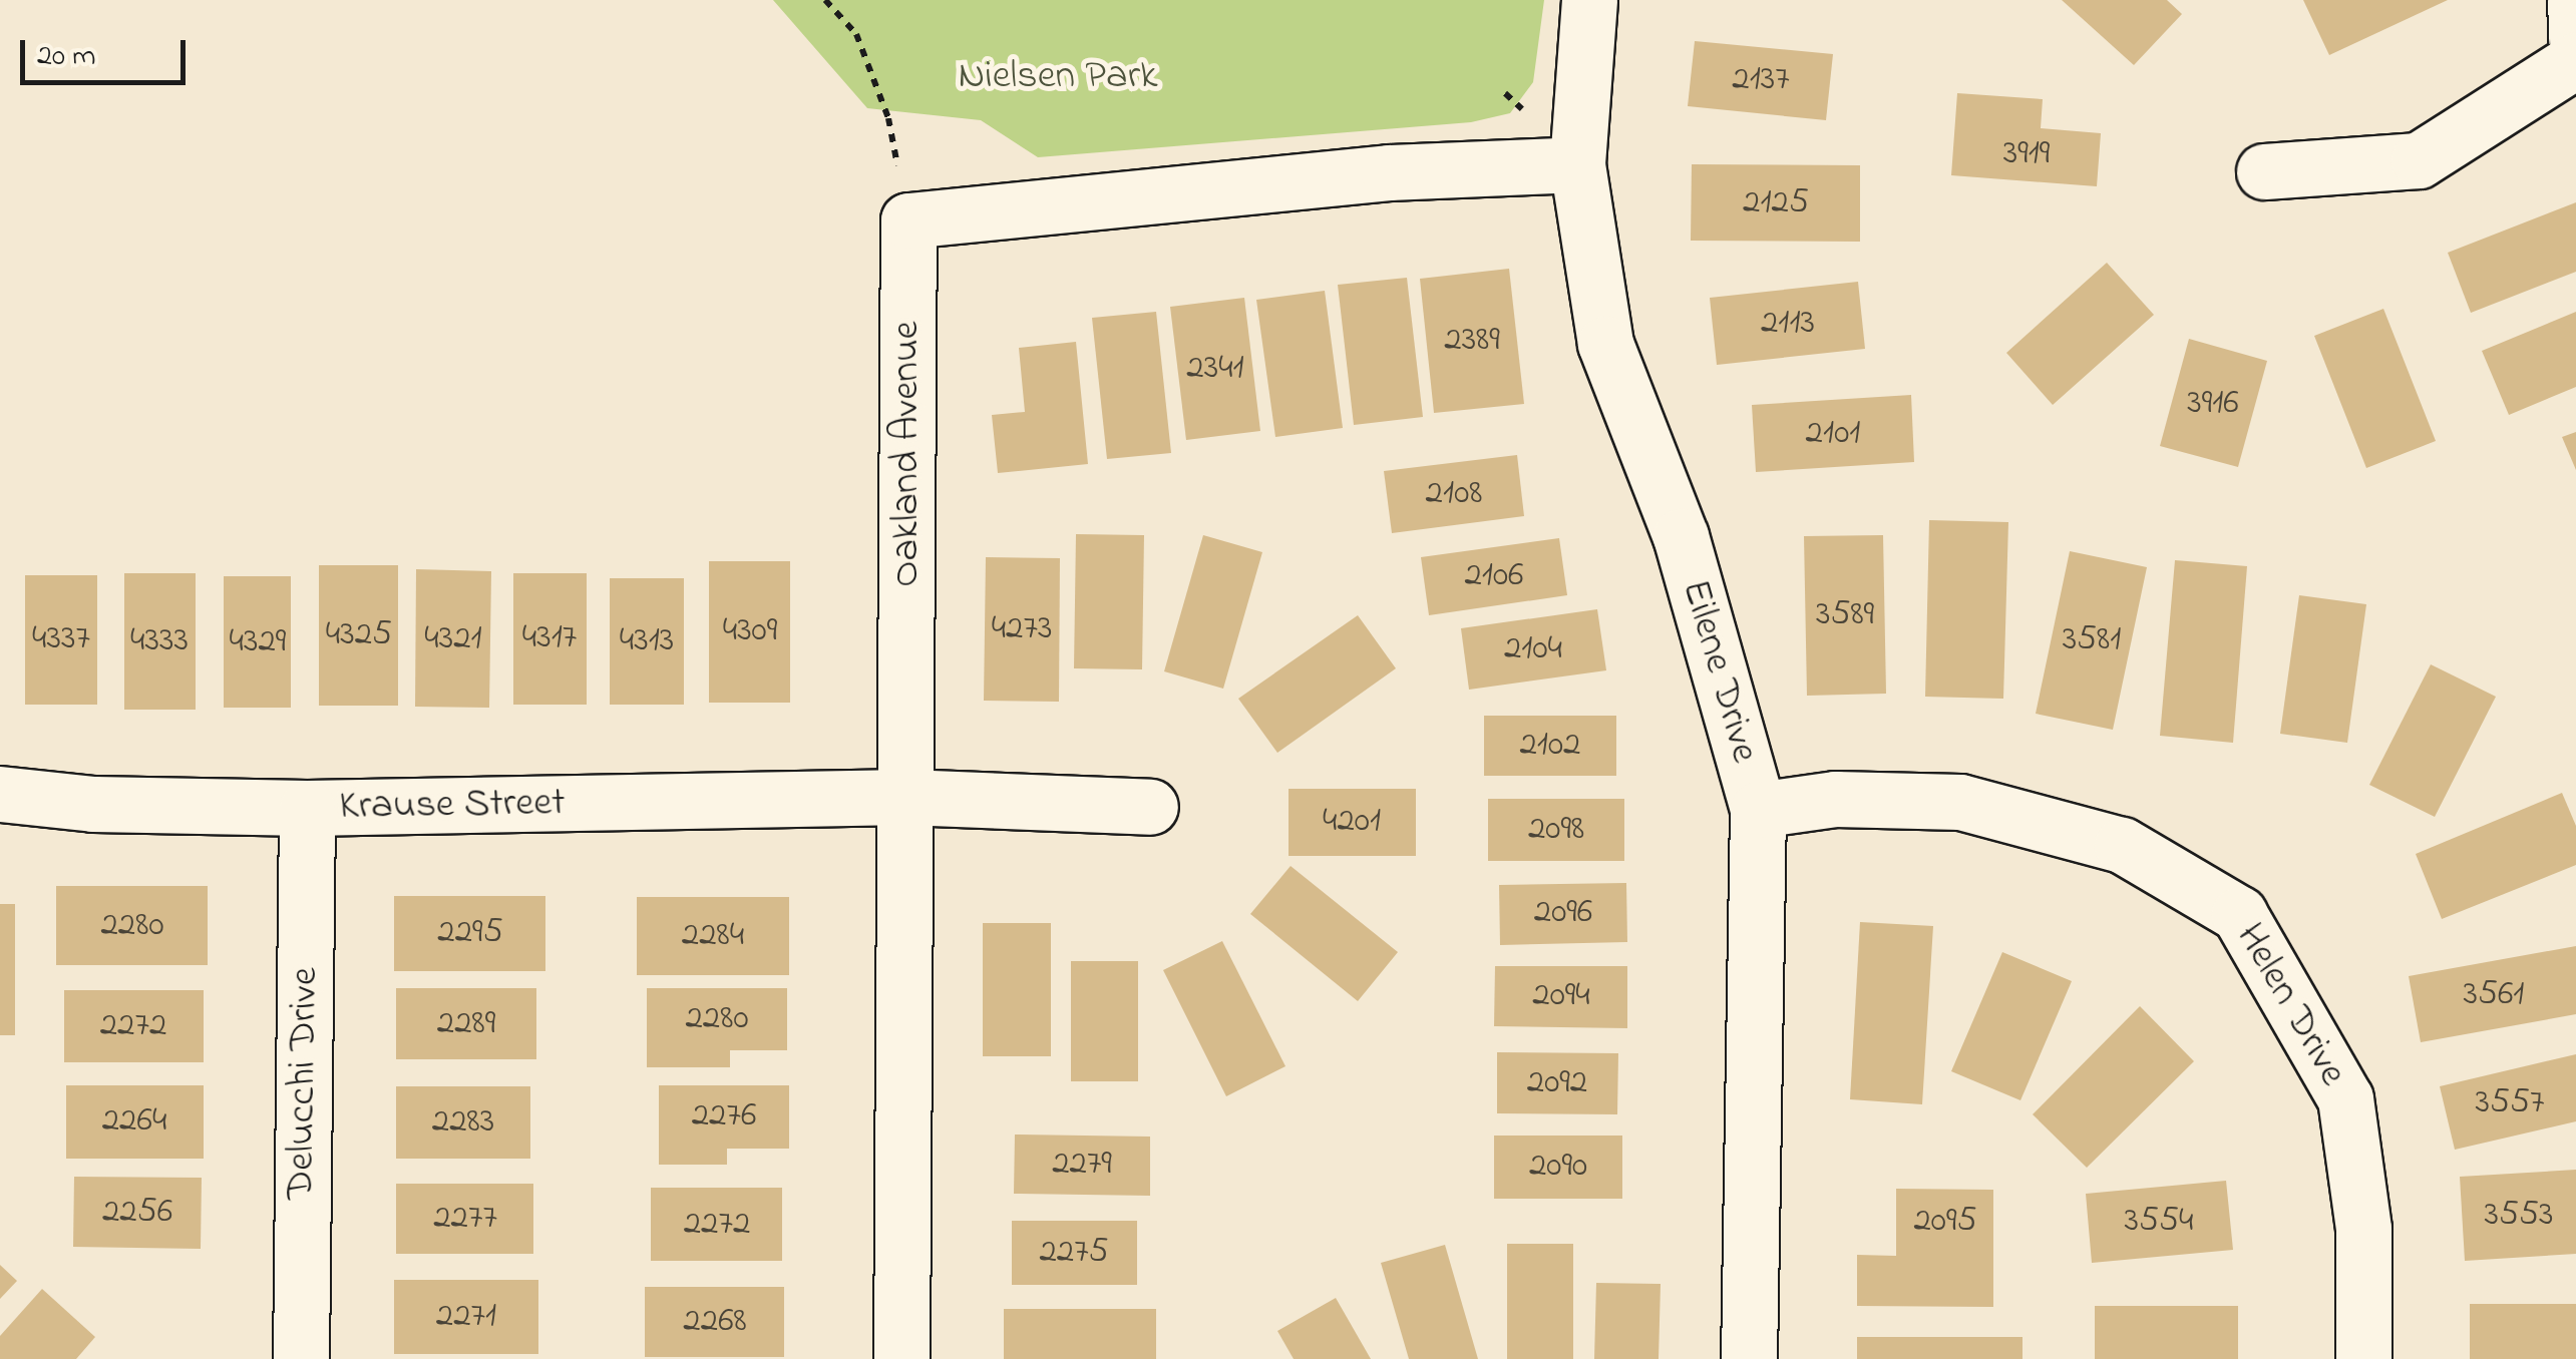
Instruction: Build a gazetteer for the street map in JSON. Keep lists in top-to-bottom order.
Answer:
{
  "streets": {
    "street": [
      "Oakland Avenue",
      "Eilene Drive",
      "Krause Street",
      "Helen Drive",
      "Delucchi Drive"
    ]
  },
  "crossings": [
    ["Oakland Avenue", "Krause Street"],
    ["Eilene Drive", "Helen Drive"],
    ["Krause Street", "Delucchi Drive"]
  ],
  "parks": ["Nielsen Park"],
  "house_numbers": [
    "2137",
    "3919",
    "2125",
    "2113",
    "2389",
    "2341",
    "3916",
    "2101",
    "2108",
    "2106",
    "3589",
    "4273",
    "4309",
    "4325",
    "4317",
    "4337",
    "4321",
    "3581",
    "4333",
    "4313",
    "4329",
    "2104",
    "2102",
    "4201",
    "2098",
    "2096",
    "2280",
    "2295",
    "2284",
    "3561",
    "2094",
    "2280",
    "2289",
    "2272",
    "2092",
    "3557",
    "2276",
    "2264",
    "2283",
    "2279",
    "2090",
    "2256",
    "3553",
    "2277",
    "2095",
    "3554",
    "2272",
    "2275",
    "2271",
    "2268"
  ],
  "scale_bar": "20 m"
}
